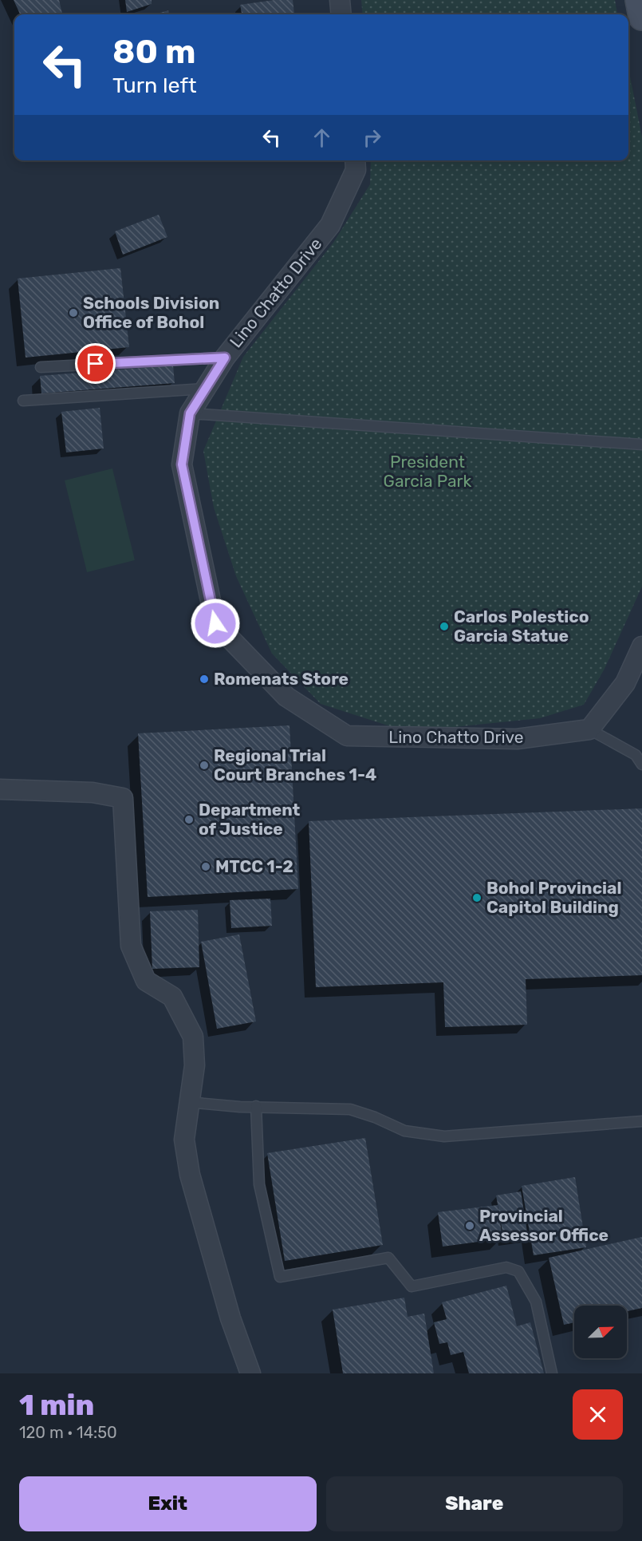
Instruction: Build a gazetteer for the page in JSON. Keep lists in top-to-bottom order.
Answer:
{
  "streets": {
    "street": ["Lino Chatto Drive"]
  },
  "parks": ["President Garcia Park"],
  "places": [
    "Schools Division Office of Bohol",
    "Carlos Polestico Garcia Statue",
    "Romenats Store",
    "Regional Trial Court Branches 1-4",
    "Department of Justice",
    "MTCC 1-2",
    "Bohol Provincial Capitol Building",
    "Provincial Assessor Office"
  ],
  "north": "top right",
  "page": {
    "turn": ["80 m", "Turn left"],
    "heading": ["1 min", "120 m · 14:50"],
    "buttons": ["Exit", "Share"]
  }
}
